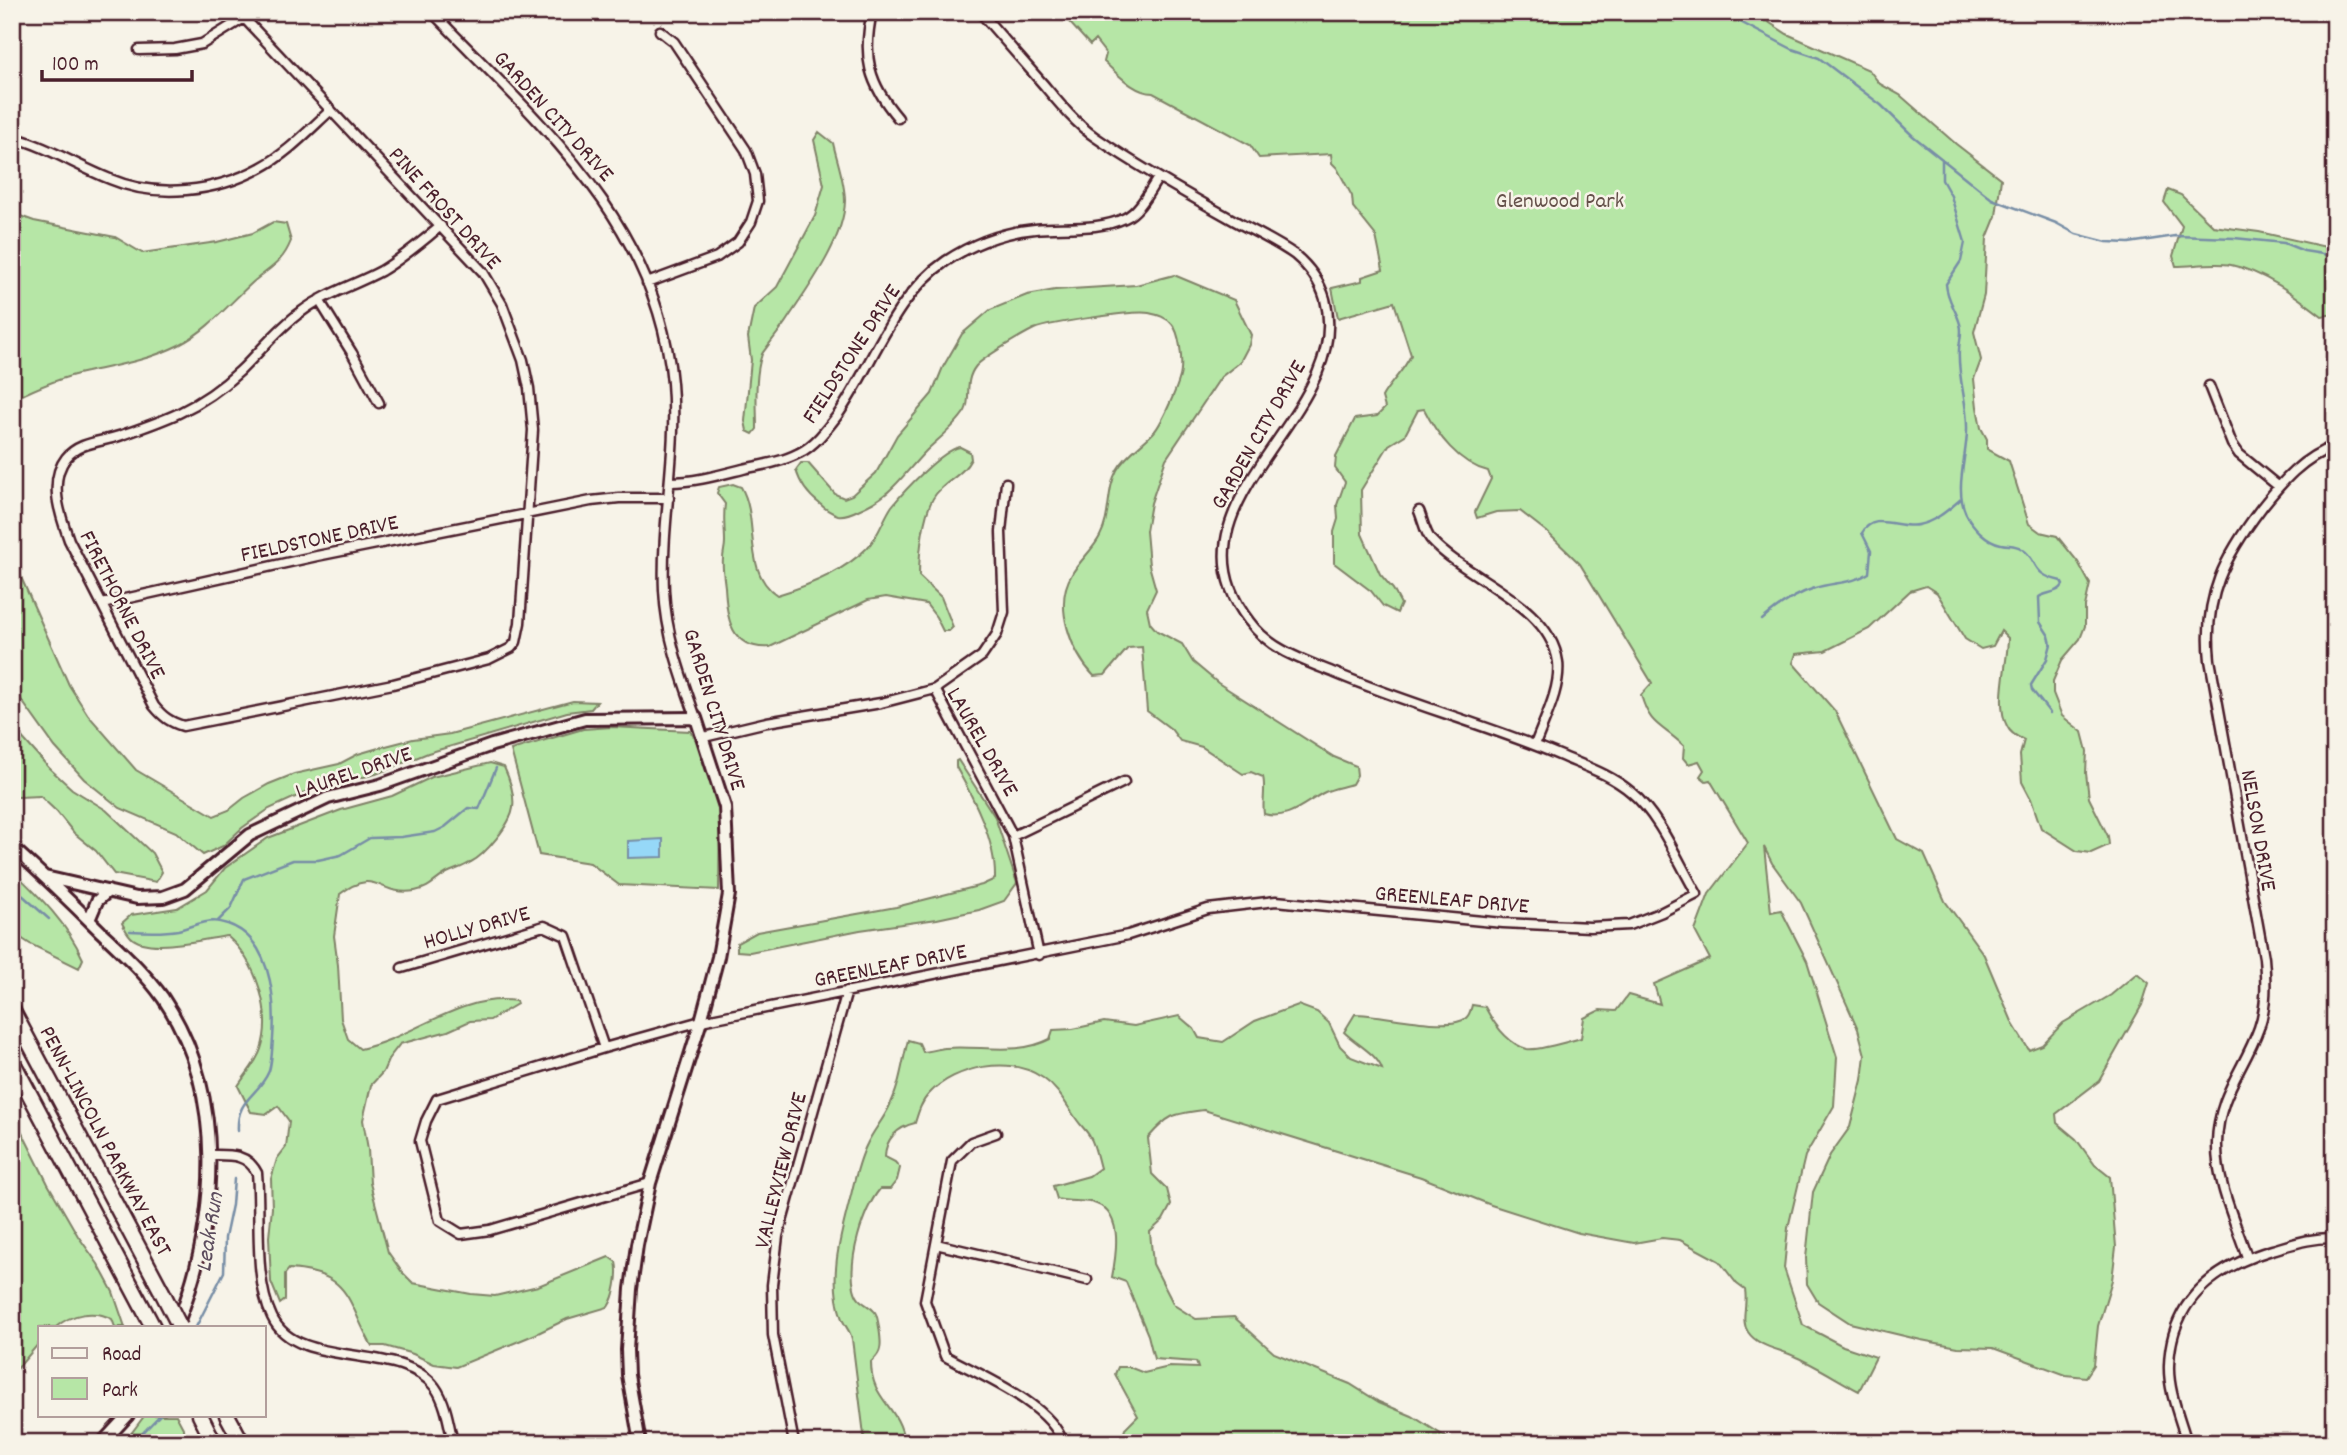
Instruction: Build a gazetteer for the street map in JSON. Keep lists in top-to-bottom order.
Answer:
{
  "streets": {
    "highway": ["PENN-LINCOLN PARKWAY EAST"],
    "street": [
      "GARDEN CITY DRIVE",
      "PINE FROST DRIVE",
      "FIELDSTONE DRIVE",
      "FIRETHORNE DRIVE",
      "LAUREL DRIVE",
      "NELSON DRIVE",
      "GREENLEAF DRIVE",
      "HOLLY DRIVE",
      "VALLEYVIEW DRIVE"
    ]
  },
  "crossings": [
    ["GARDEN CITY DRIVE", "FIELDSTONE DRIVE"],
    ["GARDEN CITY DRIVE", "LAUREL DRIVE"],
    ["GARDEN CITY DRIVE", "GREENLEAF DRIVE"],
    ["PINE FROST DRIVE", "FIELDSTONE DRIVE"],
    ["PINE FROST DRIVE", "FIRETHORNE DRIVE"],
    ["FIELDSTONE DRIVE", "FIRETHORNE DRIVE"],
    ["LAUREL DRIVE", "GREENLEAF DRIVE"],
    ["GREENLEAF DRIVE", "HOLLY DRIVE"],
    ["GREENLEAF DRIVE", "VALLEYVIEW DRIVE"]
  ],
  "water": ["Leak Run"],
  "parks": ["Glenwood Park"],
  "legend": ["Road", "Park"],
  "scale_bar": "100 m"
}
